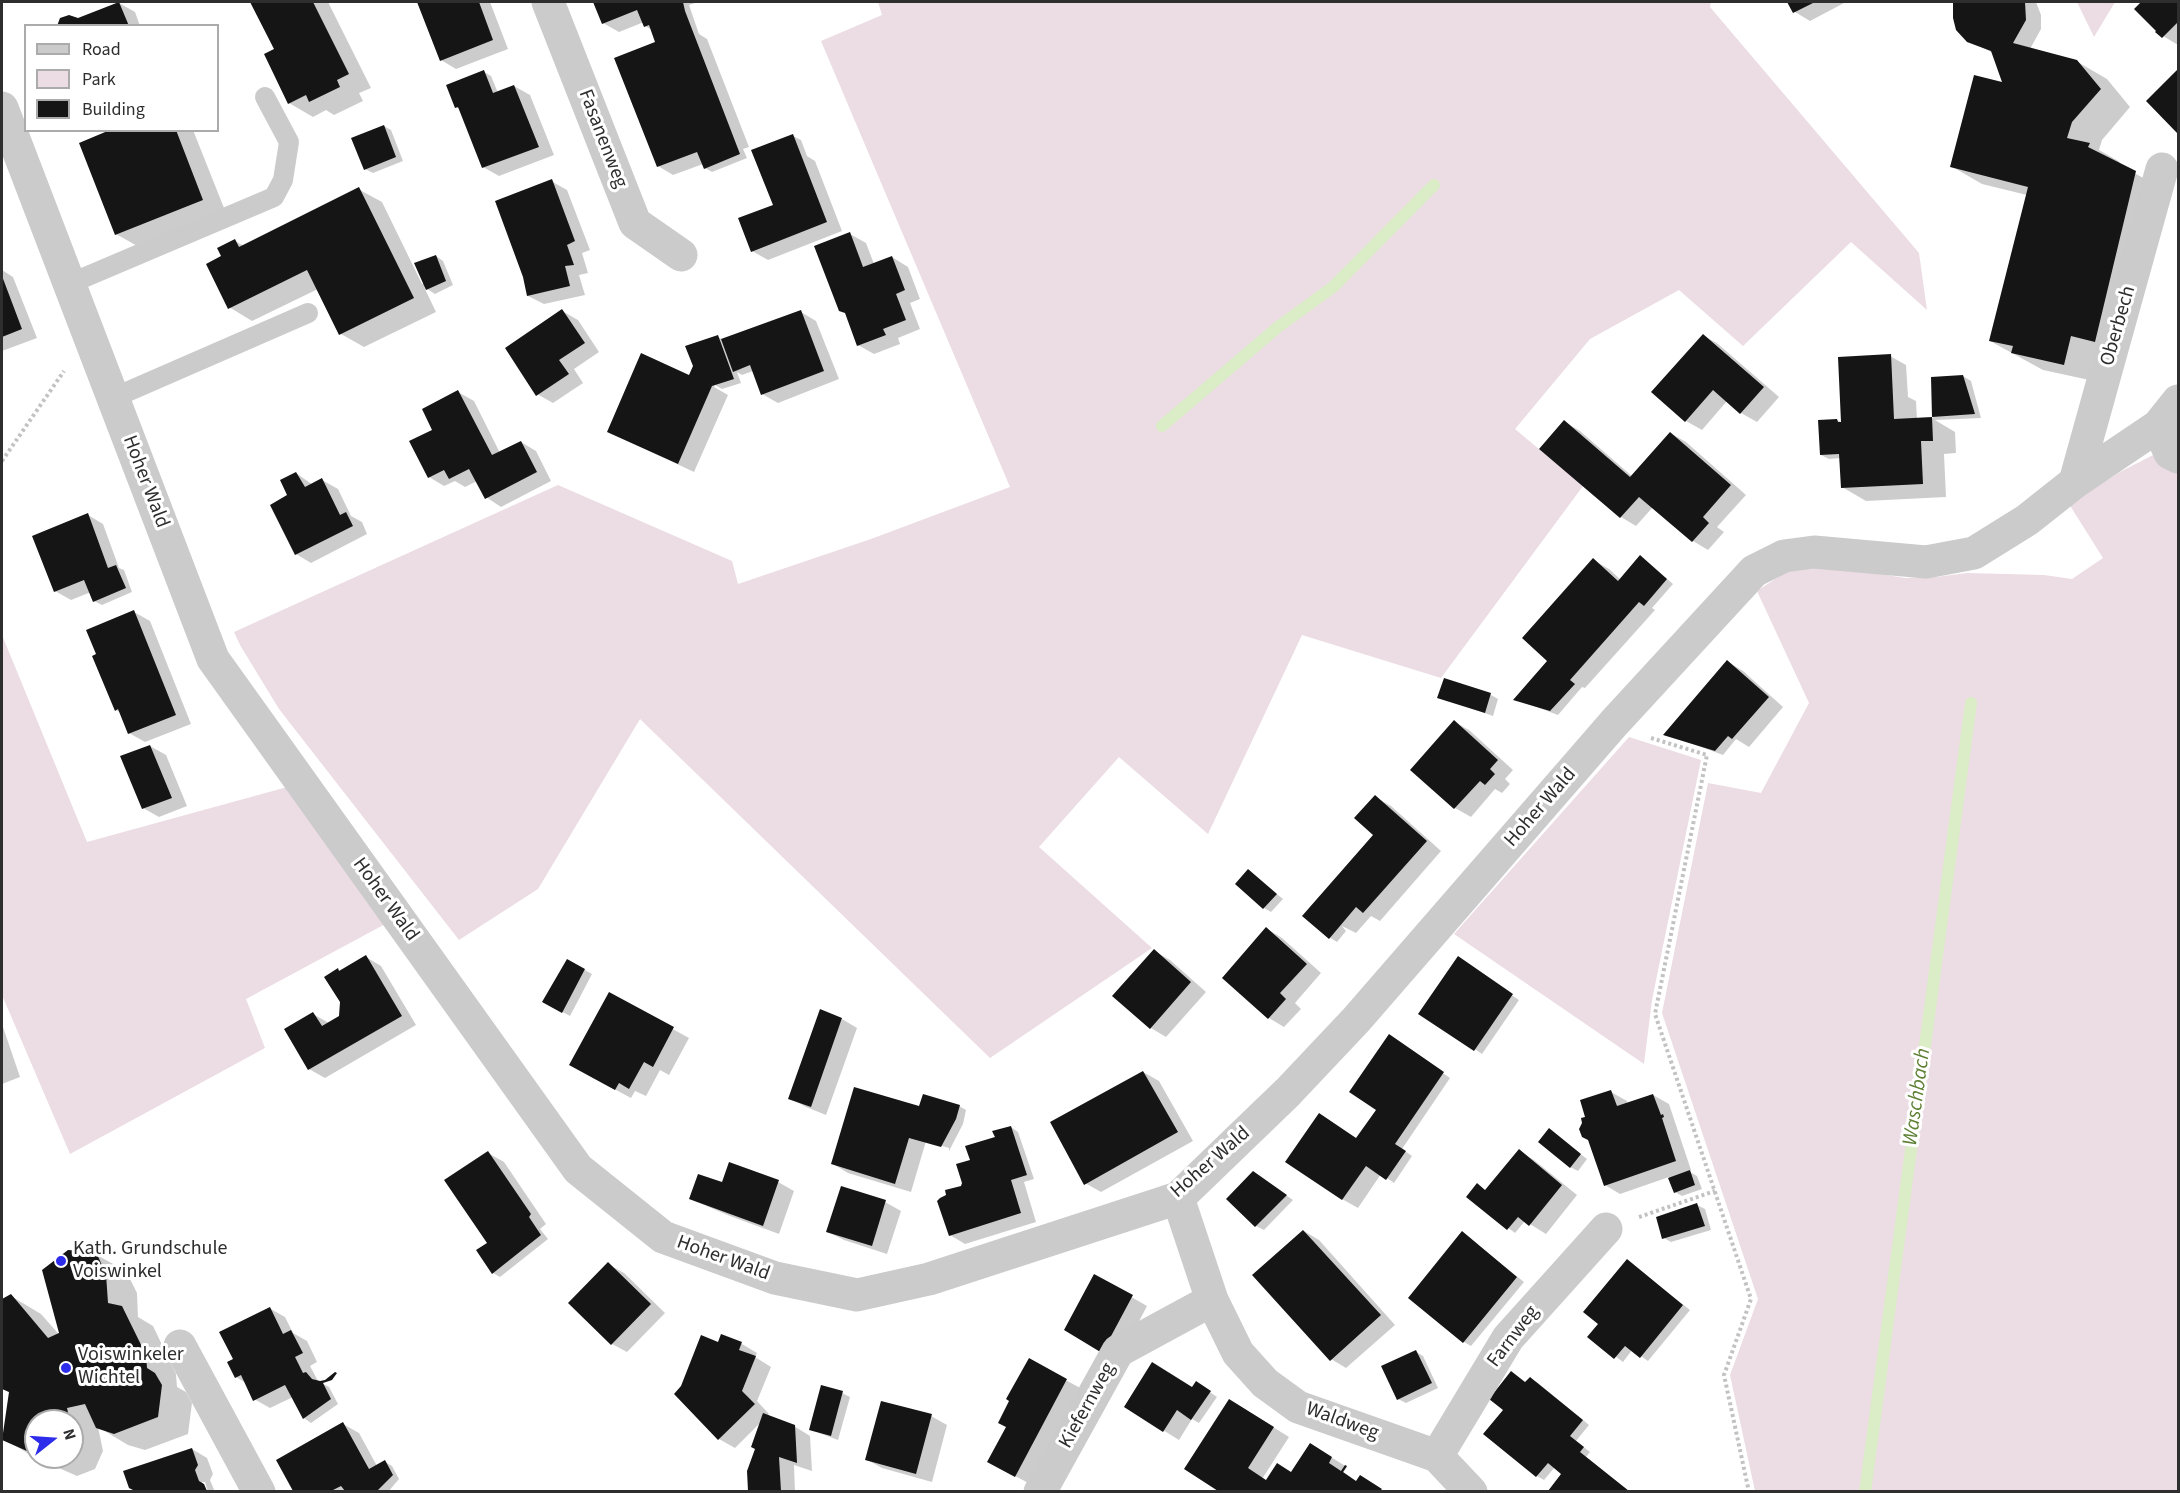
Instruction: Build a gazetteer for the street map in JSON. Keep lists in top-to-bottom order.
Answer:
{
  "streets": {
    "street": [
      "Fasanenweg",
      "Oberbech",
      "Hoher Wald",
      "Farnweg",
      "Kiefernweg",
      "Waldweg"
    ]
  },
  "crossings": [
    ["Oberbech", "Hoher Wald"],
    ["Hoher Wald", "Waldweg"],
    ["Farnweg", "Waldweg"],
    ["Kiefernweg", "Waldweg"]
  ],
  "water": ["Waschbach"],
  "places": ["Kath. Grundschule Voiswinkel", "Voiswinkeler Wichtel"],
  "legend": ["Road", "Park", "Building"],
  "north": "right"
}
